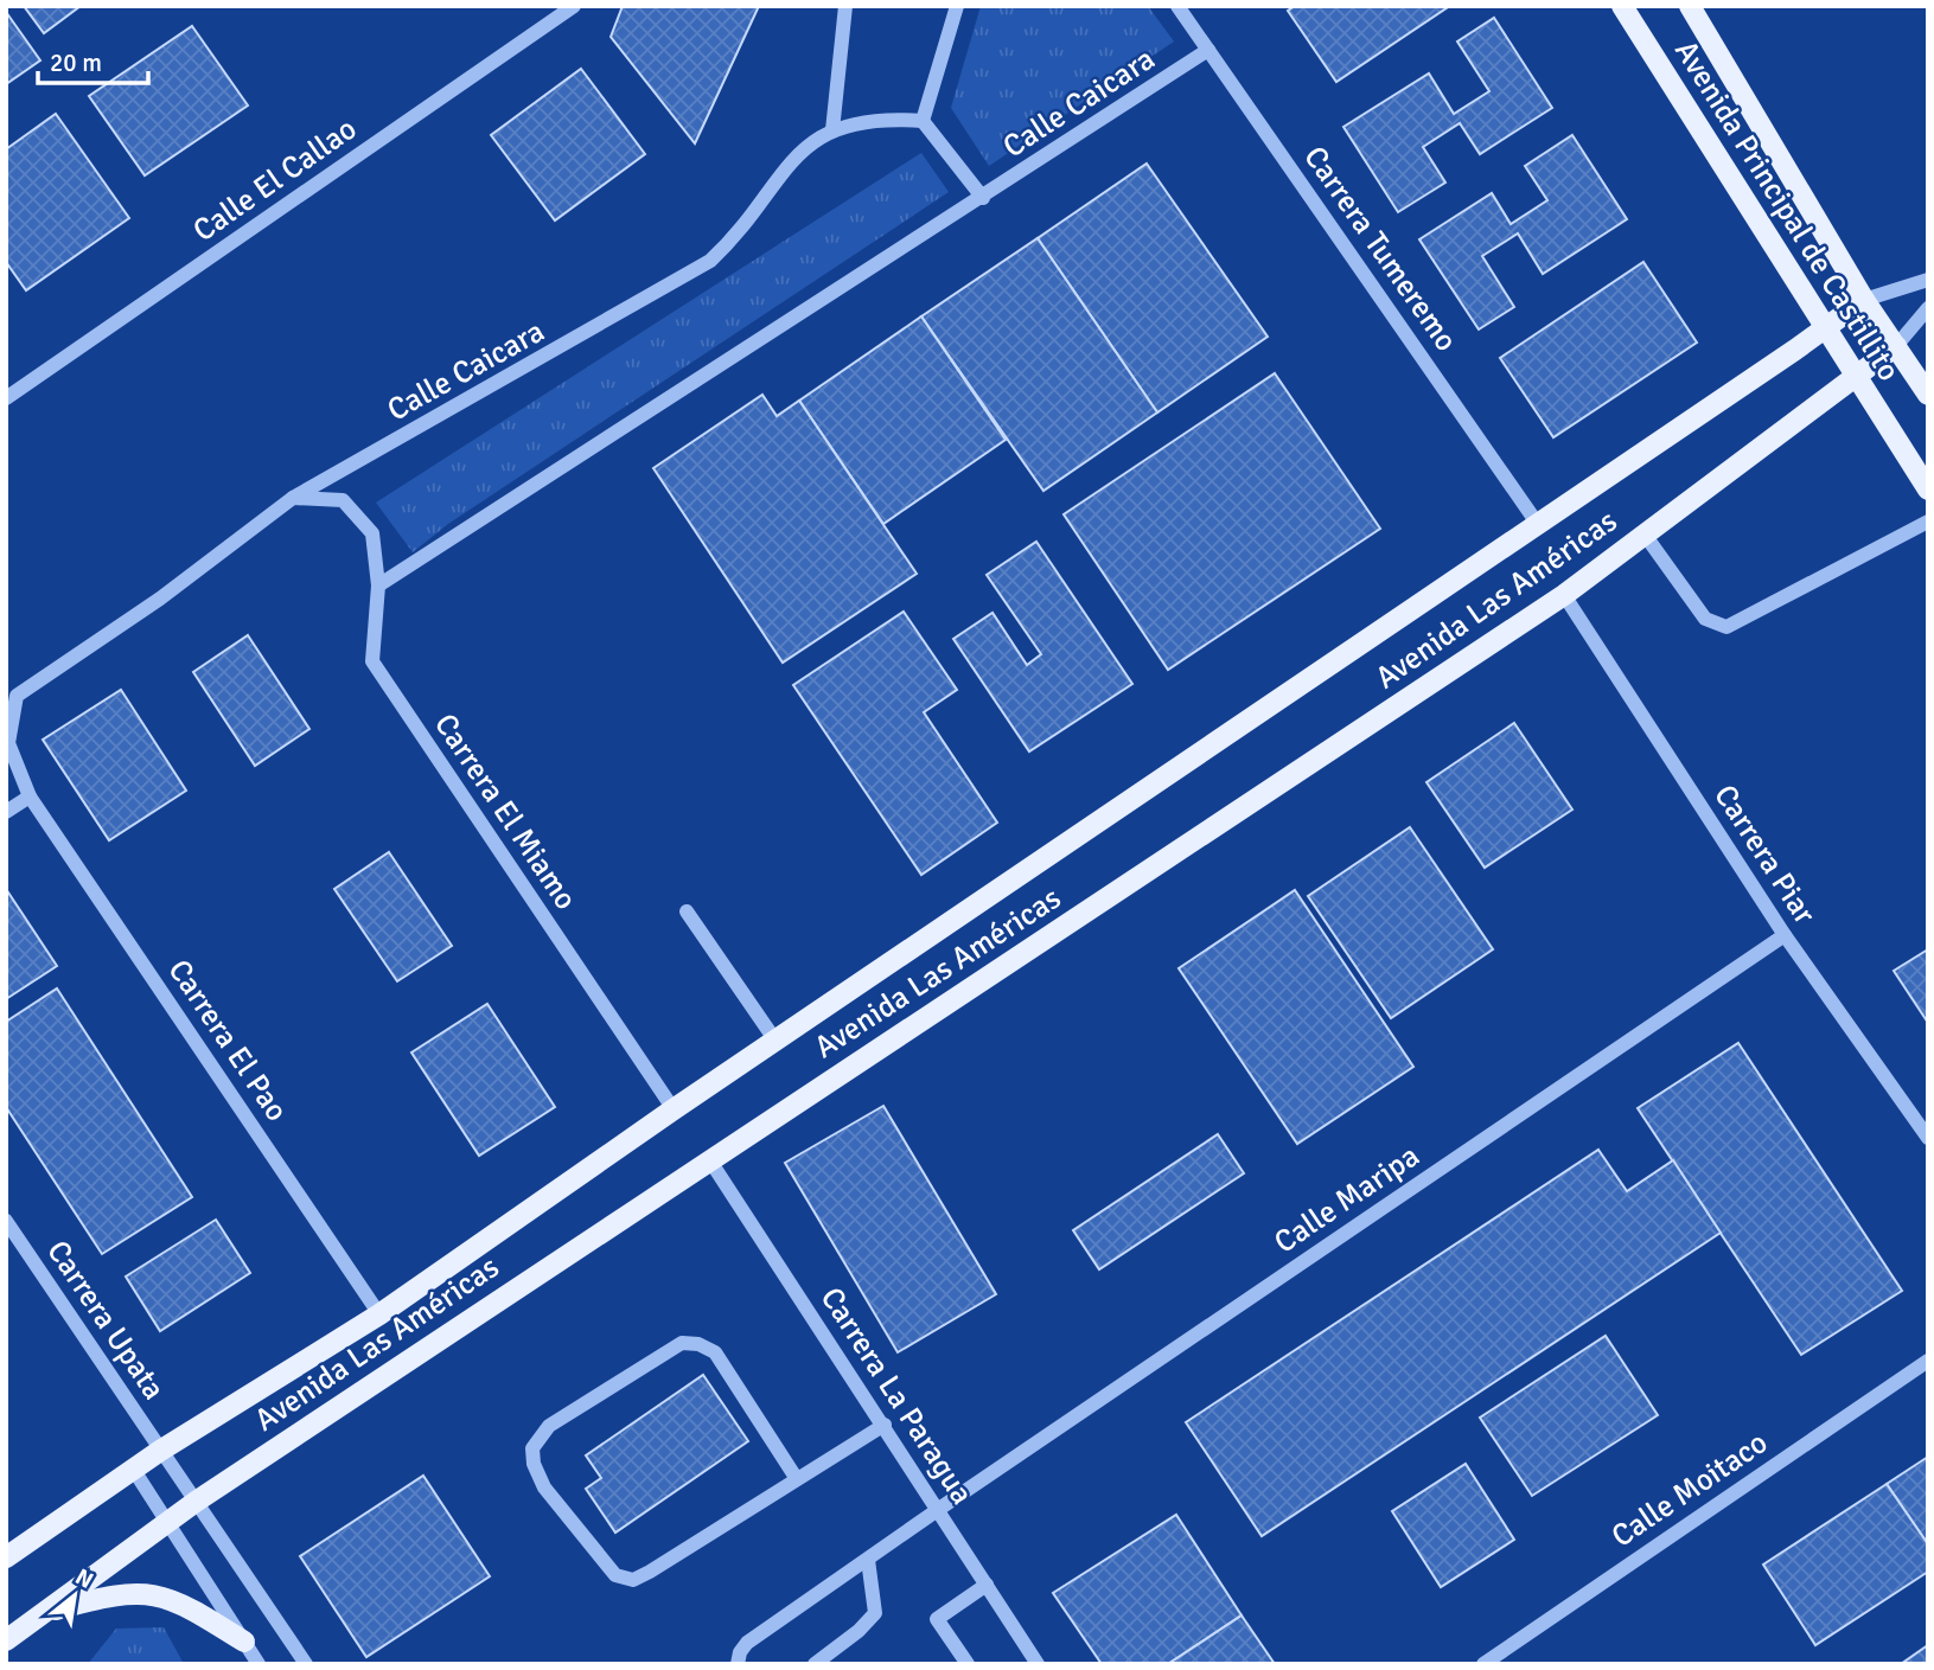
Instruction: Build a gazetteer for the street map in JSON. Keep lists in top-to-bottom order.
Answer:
{
  "streets": {
    "main road": ["Avenida Principal de Castillito", "Avenida Las Américas"],
    "street": [
      "Calle Caicara",
      "Calle El Callao",
      "Carrera Tumeremo",
      "Carrera El Miamo",
      "Carrera Piar",
      "Carrera El Pao",
      "Calle Maripa",
      "Carrera Upata",
      "Carrera La Paragua",
      "Calle Moitaco"
    ]
  },
  "crossings": [
    ["Calle Caicara", "Carrera Tumeremo"],
    ["Calle Caicara", "Carrera El Miamo"],
    ["Calle Caicara", "Carrera El Pao"],
    ["Avenida Principal de Castillito", "Avenida Las Américas"],
    ["Carrera Tumeremo", "Avenida Las Américas"],
    ["Avenida Las Américas", "Carrera El Miamo"],
    ["Avenida Las Américas", "Carrera Piar"],
    ["Avenida Las Américas", "Carrera El Pao"],
    ["Avenida Las Américas", "Carrera Upata"],
    ["Avenida Las Américas", "Carrera La Paragua"],
    ["Carrera Piar", "Calle Maripa"],
    ["Calle Maripa", "Carrera La Paragua"]
  ],
  "scale_bar": "20 m",
  "north": "top right"
}
